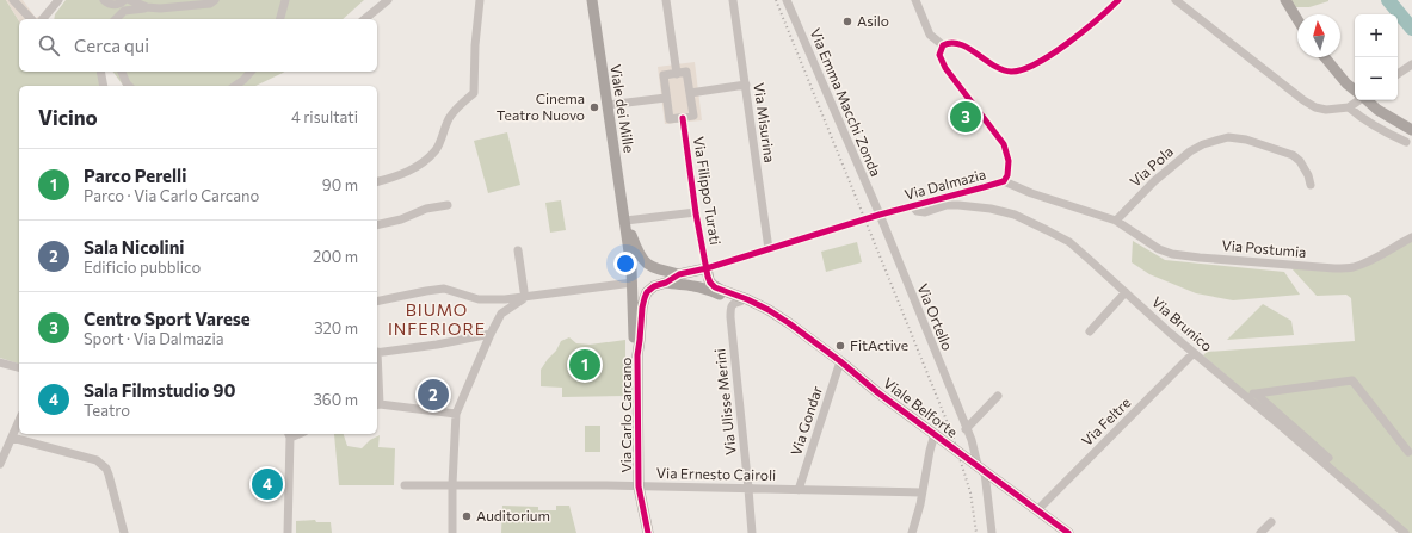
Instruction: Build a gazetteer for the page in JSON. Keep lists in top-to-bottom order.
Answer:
{
  "streets": {
    "main road": ["Viale dei Mille", "Viale Belforte", "Via Carlo Carcano"],
    "street": [
      "Via Emma Macchi Zonda",
      "Via Misurina",
      "Via Pola",
      "Via Dalmazia",
      "Via Filippo Turati",
      "Via Postumia",
      "Via Ortello",
      "Via Brunico",
      "Via Ulisse Merini",
      "Via Gondar",
      "Via Feltre",
      "Via Ernesto Cairoli"
    ]
  },
  "crossings": [
    ["Via Emma Macchi Zonda", "Via Dalmazia"],
    ["Via Emma Macchi Zonda", "Via Ortello"],
    ["Viale dei Mille", "Via Carlo Carcano"],
    ["Via Misurina", "Via Dalmazia"],
    ["Via Pola", "Via Postumia"],
    ["Via Dalmazia", "Via Filippo Turati"],
    ["Via Dalmazia", "Via Ortello"],
    ["Via Dalmazia", "Via Brunico"],
    ["Via Ortello", "Viale Belforte"],
    ["Via Brunico", "Via Feltre"],
    ["Via Ulisse Merini", "Viale Belforte"],
    ["Via Ulisse Merini", "Via Ernesto Cairoli"],
    ["Viale Belforte", "Via Gondar"],
    ["Viale Belforte", "Via Feltre"],
    ["Via Carlo Carcano", "Via Ernesto Cairoli"],
    ["Via Gondar", "Via Ernesto Cairoli"]
  ],
  "districts": ["BIUMO INFERIORE"],
  "places": [
    "Asilo",
    "Cinema Teatro Nuovo",
    "FitActive",
    "Auditorium"
  ],
  "north": "top",
  "page": {
    "map_buttons": ["+", "−"],
    "search": "Cerca qui",
    "heading": ["Vicino", "4 risultati"],
    "pins": [
      "3",
      "1",
      "2",
      "4"
    ],
    "list": [
      {
        "mark": "1",
        "name": "Parco Perelli",
        "note": "Parco · Via Carlo Carcano",
        "value": "90 m"
      },
      {
        "mark": "2",
        "name": "Sala Nicolini",
        "note": "Edificio pubblico",
        "value": "200 m"
      },
      {
        "mark": "3",
        "name": "Centro Sport Varese",
        "note": "Sport · Via Dalmazia",
        "value": "320 m"
      },
      {
        "mark": "4",
        "name": "Sala Filmstudio 90",
        "note": "Teatro",
        "value": "360 m"
      }
    ]
  }
}
